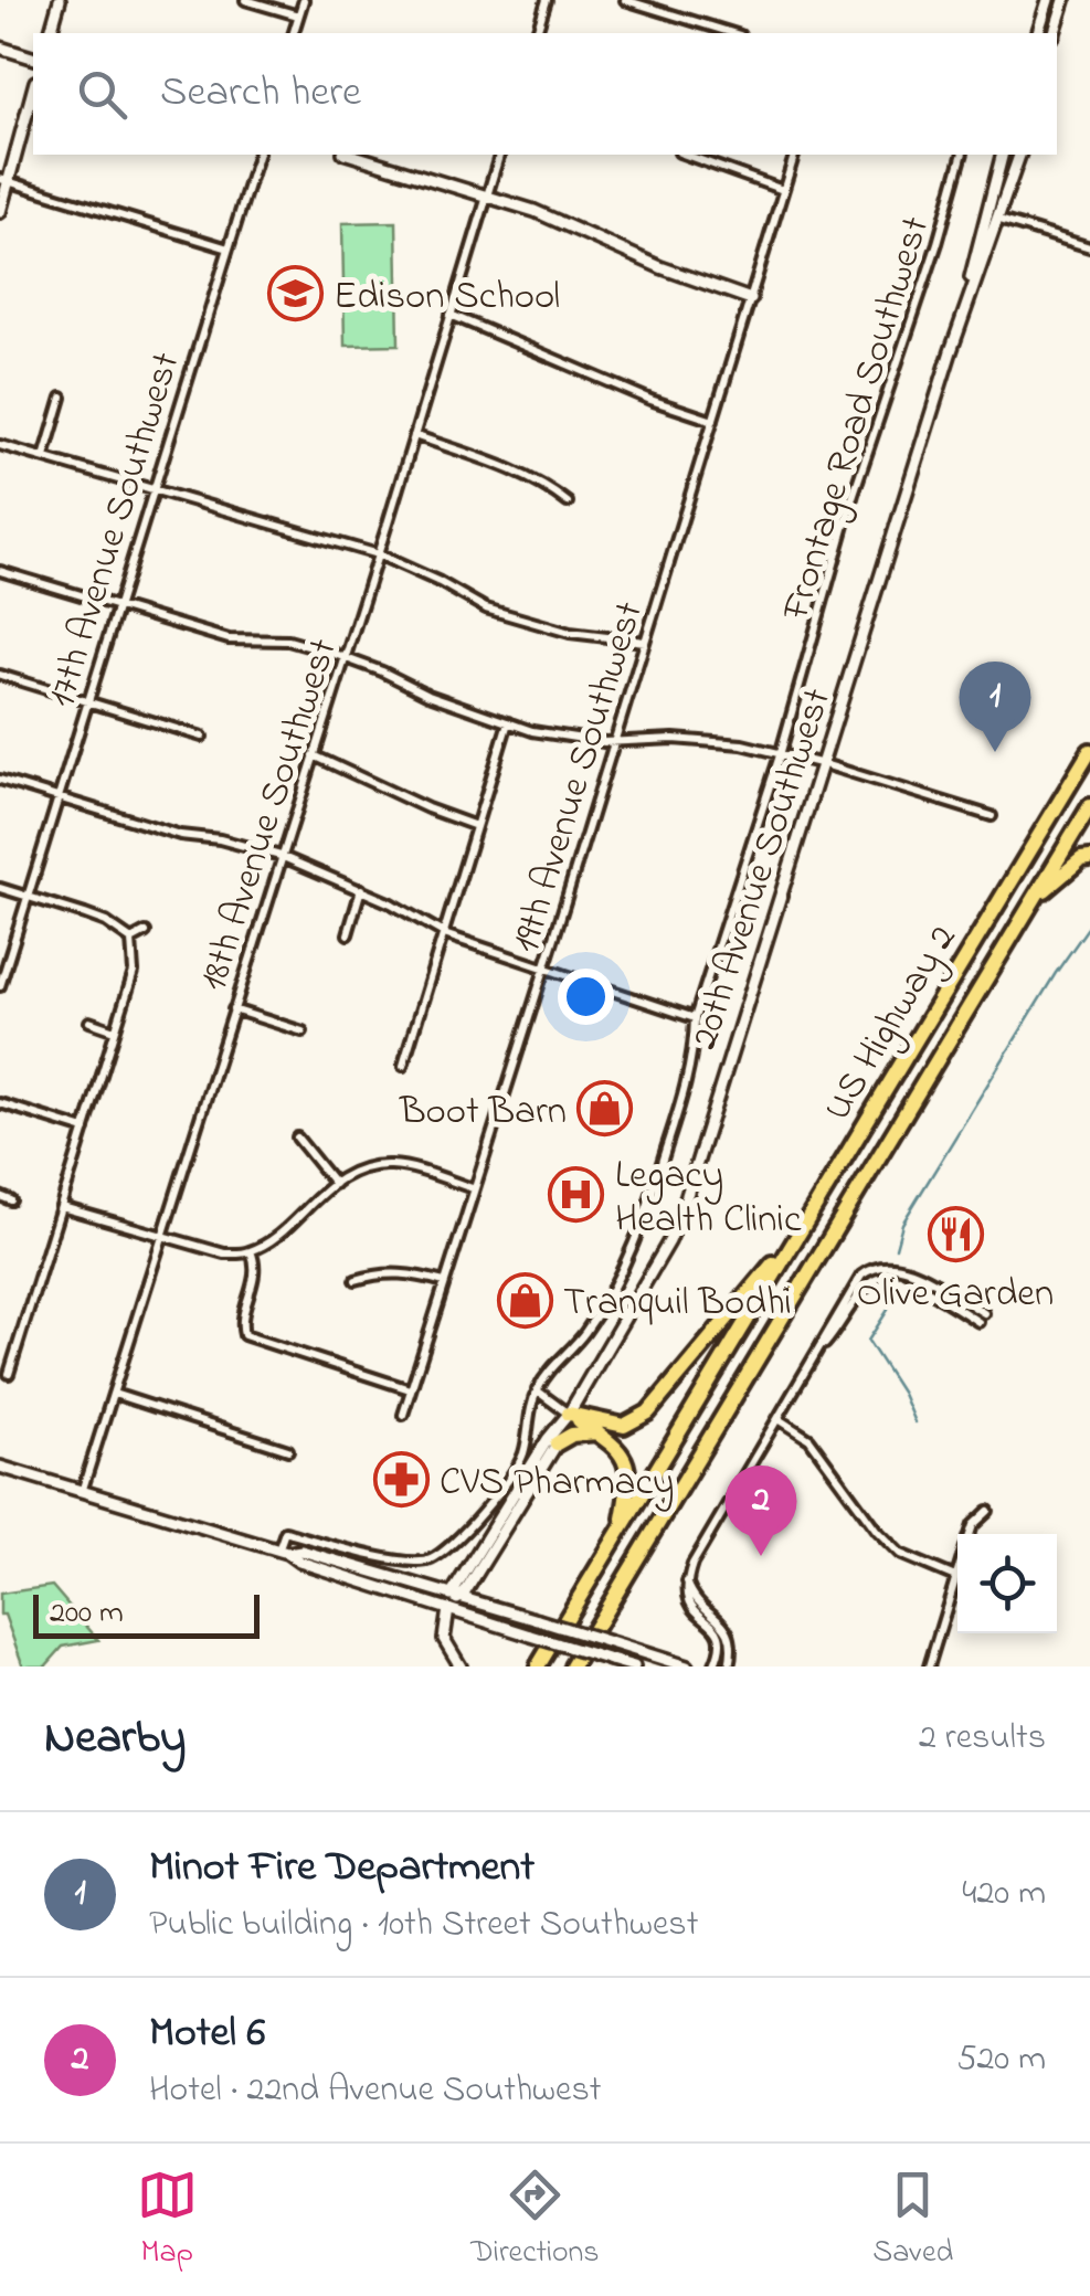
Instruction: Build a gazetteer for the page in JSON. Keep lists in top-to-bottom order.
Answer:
{
  "streets": {
    "highway": ["US Highway 2"],
    "street": [
      "Frontage Road Southwest",
      "17th Avenue Southwest",
      "19th Avenue Southwest",
      "18th Avenue Southwest",
      "20th Avenue Southwest"
    ]
  },
  "places": {
    "school or university": ["Edison School"],
    "shop": ["Boot Barn", "Tranquil Bodhi"],
    "hospital": ["Legacy Health Clinic"],
    "restaurant": ["Olive Garden"],
    "pharmacy": ["CVS Pharmacy"]
  },
  "scale_bar": "200 m",
  "page": {
    "search": "Search here",
    "pins": ["1", "2"],
    "scale": "200 m",
    "heading": ["Nearby", "2 results"],
    "list": [
      {
        "mark": "1",
        "name": "Minot Fire Department",
        "note": "Public building · 10th Street Southwest",
        "value": "420 m"
      },
      {
        "mark": "2",
        "name": "Motel 6",
        "note": "Hotel · 22nd Avenue Southwest",
        "value": "520 m"
      }
    ],
    "nav": ["Map", "Directions", "Saved"]
  }
}
